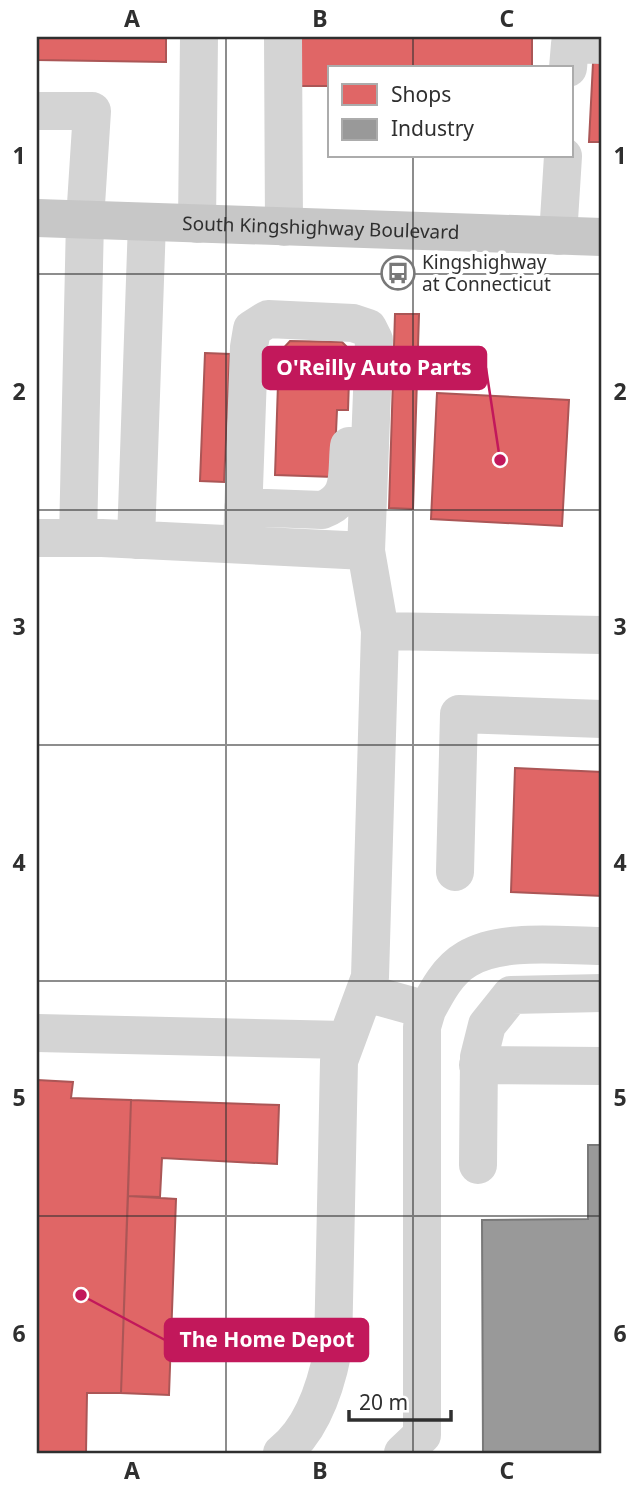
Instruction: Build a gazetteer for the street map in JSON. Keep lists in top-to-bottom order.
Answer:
{
  "streets": {
    "main road": ["South Kingshighway Boulevard"]
  },
  "places": {
    "bus stop": ["Kingshighway at Connecticut"],
    "other": ["O'Reilly Auto Parts", "The Home Depot"]
  },
  "legend": ["Shops", "Industry"],
  "scale_bar": "20 m",
  "grid": {
    "columns": ["A", "B", "C"],
    "rows": [
      "1",
      "2",
      "3",
      "4",
      "5",
      "6"
    ]
  }
}
